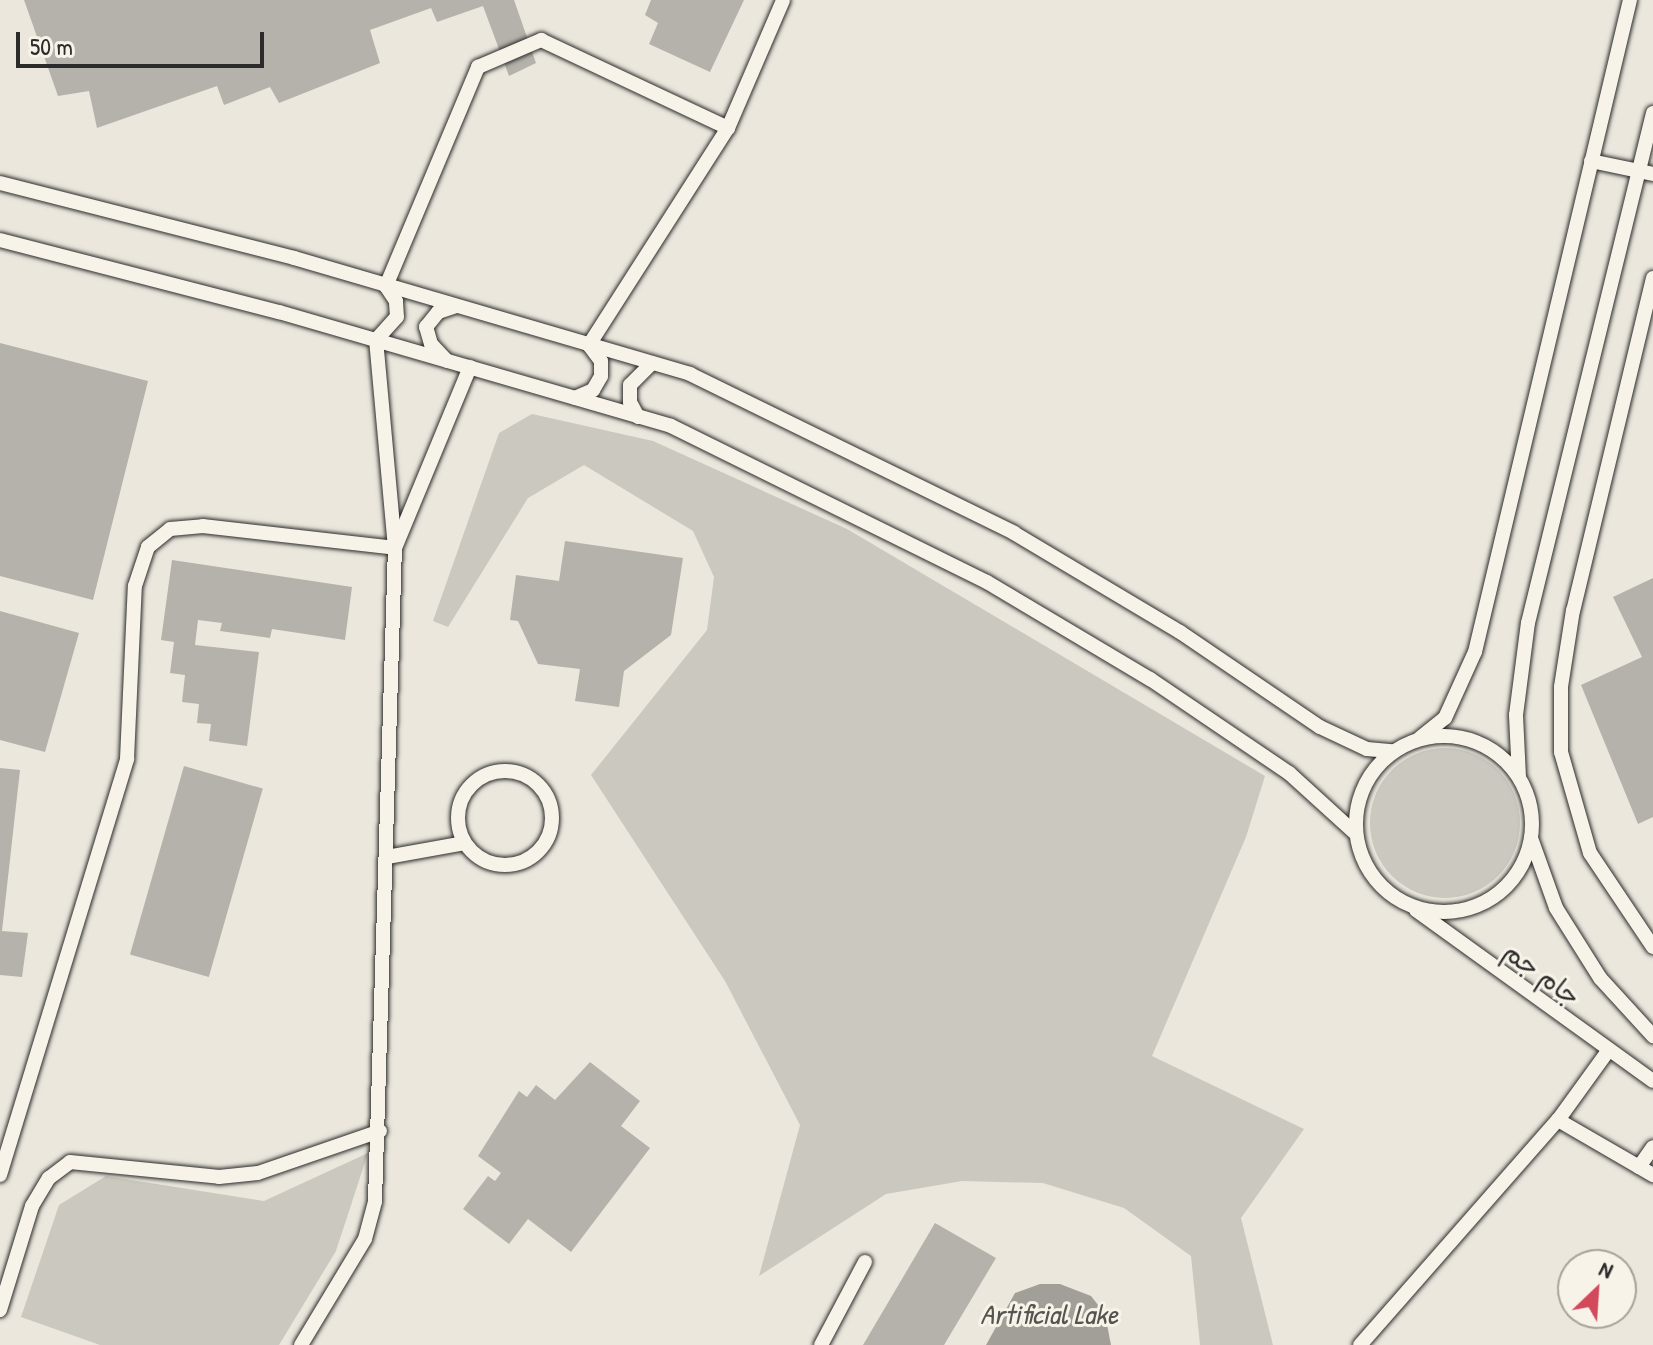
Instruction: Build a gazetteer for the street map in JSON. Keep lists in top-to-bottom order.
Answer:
{
  "streets": {
    "lane": ["جام جم"]
  },
  "water": ["Artificial Lake"],
  "scale_bar": "50 m",
  "north": "top right"
}
